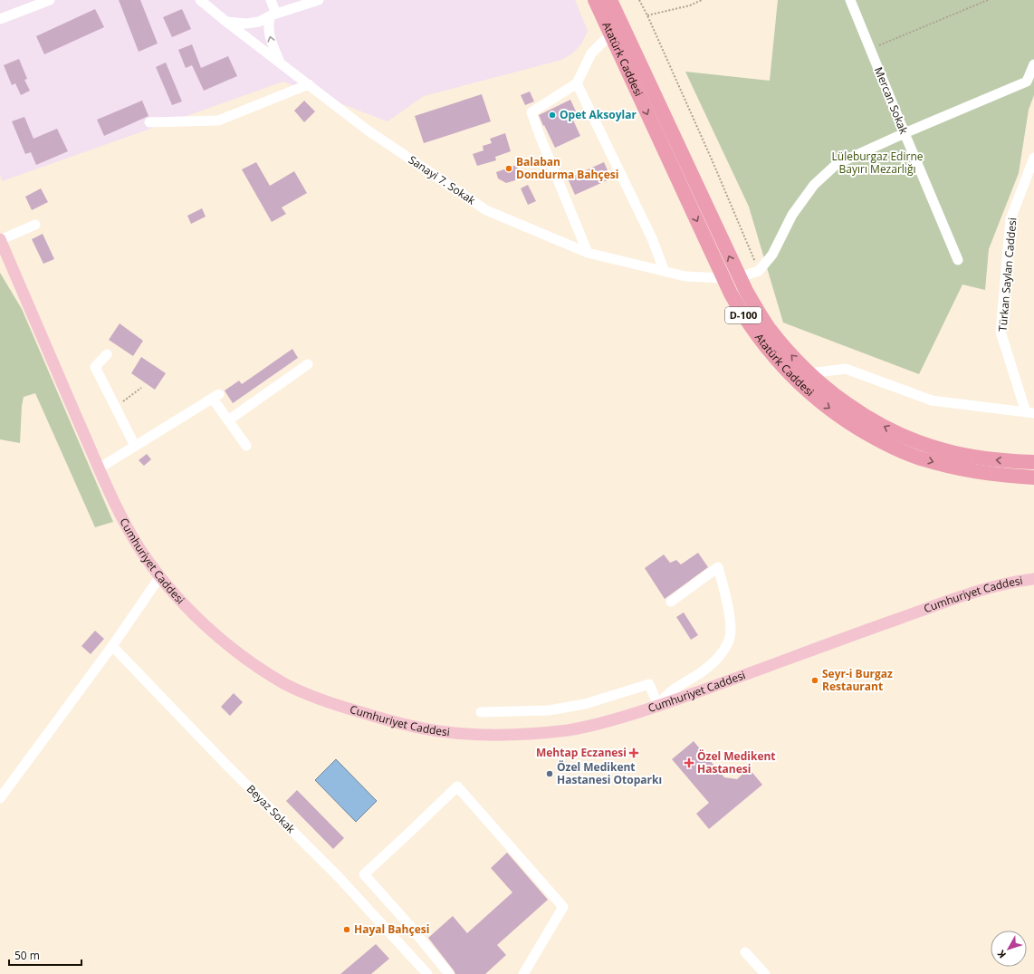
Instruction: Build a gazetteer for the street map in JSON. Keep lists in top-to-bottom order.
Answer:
{
  "streets": {
    "highway": ["Atatürk Caddesi", "D-100"],
    "main road": ["Cumhuriyet Caddesi"],
    "street": [
      "Mercan Sokak",
      "Sanayi 7. Sokak",
      "Türkan Saylan Caddesi",
      "Beyaz Sokak"
    ]
  },
  "crossings": [
    ["Atatürk Caddesi", "Sanayi 7. Sokak"]
  ],
  "parks": ["Lüleburgaz Edirne Bayırı Mezarlığı"],
  "places": {
    "other": [
      "Opet Aksoylar",
      "Balaban Dondurma Bahçesi",
      "Seyr-i Burgaz Restaurant",
      "Özel Medikent Hastanesi Otoparkı",
      "Hayal Bahçesi"
    ],
    "health": ["Mehtap Eczanesi", "Özel Medikent Hastanesi"]
  },
  "scale_bar": "50 m",
  "north": "bottom left"
}
